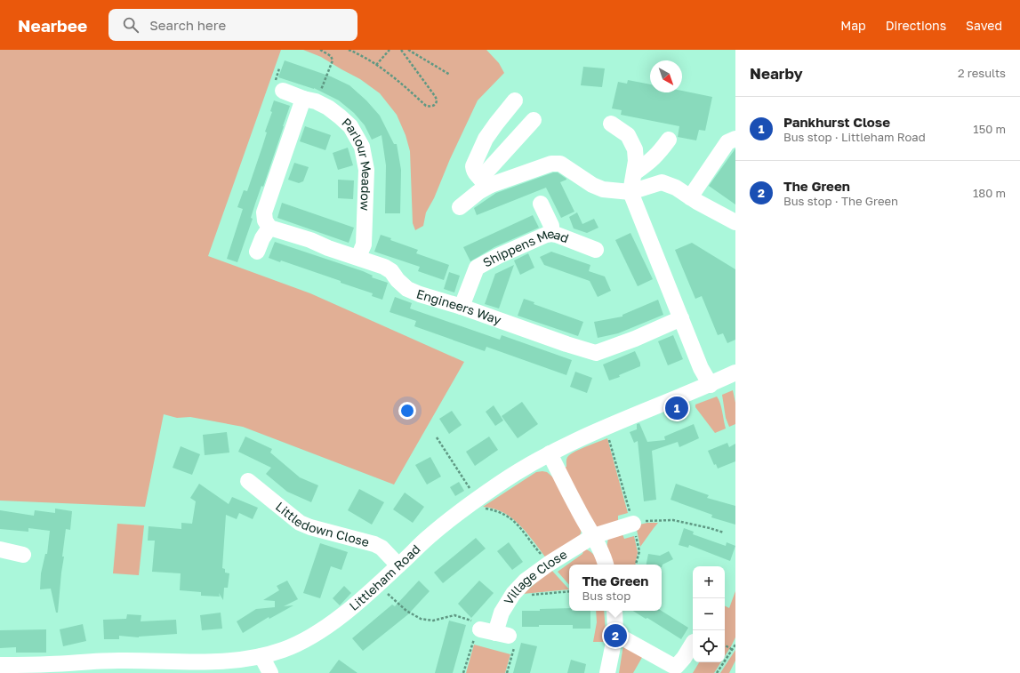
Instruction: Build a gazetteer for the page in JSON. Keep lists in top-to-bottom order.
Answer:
{
  "streets": {
    "street": [
      "Parlour Meadow",
      "Shippens Mead",
      "Engineers Way",
      "Littledown Close",
      "Littleham Road",
      "Village Close"
    ]
  },
  "crossings": [
    ["Parlour Meadow", "Engineers Way"],
    ["Shippens Mead", "Engineers Way"],
    ["Littledown Close", "Littleham Road"]
  ],
  "north": "bottom right",
  "page": {
    "header": "Nearbee",
    "search": "Search here",
    "nav": ["Map", "Directions", "Saved"],
    "heading": ["Nearby", "2 results"],
    "list": [
      {
        "mark": "1",
        "name": "Pankhurst Close",
        "note": "Bus stop · Littleham Road",
        "value": "150 m"
      },
      {
        "mark": "2",
        "name": "The Green",
        "note": "Bus stop · The Green",
        "value": "180 m"
      }
    ],
    "pins": ["1", "2"],
    "popup": ["The Green", "Bus stop"],
    "map_buttons": ["+", "−"]
  }
}
